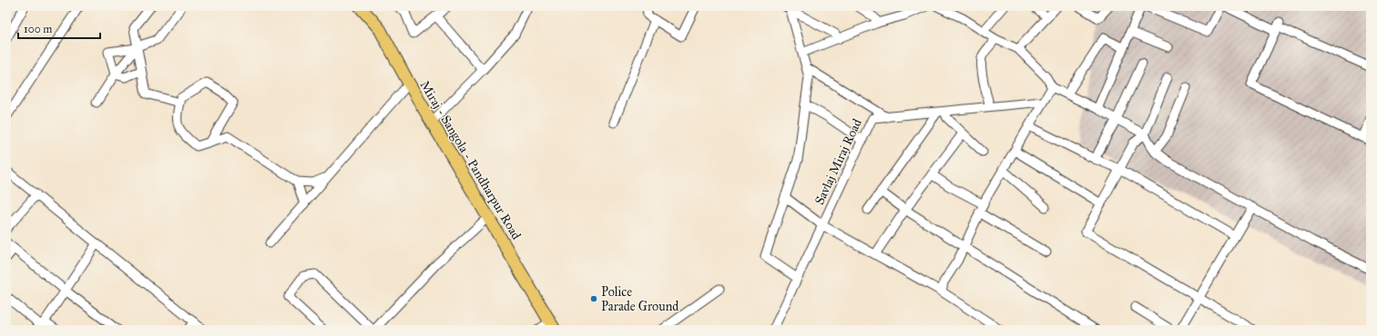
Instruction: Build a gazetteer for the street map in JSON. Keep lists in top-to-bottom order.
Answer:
{
  "streets": {
    "highway": ["Miraj - Sangola - Pandharpur Road"],
    "street": ["Savlaj Miraj Road"]
  },
  "places": ["Police Parade Ground"],
  "scale_bar": "100 m"
}
